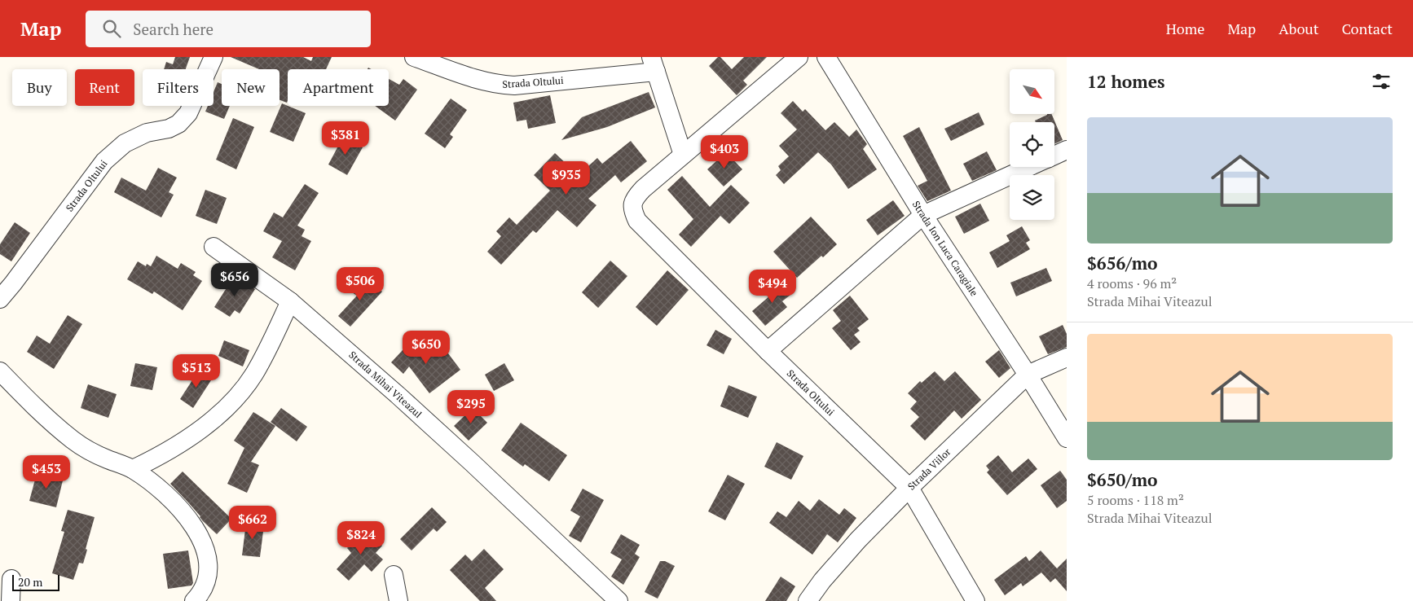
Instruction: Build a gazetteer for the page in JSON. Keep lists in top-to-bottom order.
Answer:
{
  "streets": {
    "street": [
      "Strada Oltului",
      "Strada Ion Luca Caragiale",
      "Strada Mihai Viteazul",
      "Strada Viilor"
    ]
  },
  "crossings": [
    ["Strada Oltului", "Strada Viilor"],
    ["Strada Ion Luca Caragiale", "Strada Viilor"]
  ],
  "scale_bar": "20 m",
  "north": "bottom right",
  "page": {
    "header": "Map",
    "search": "Search here",
    "nav": [
      "Home",
      "Map",
      "About",
      "Contact"
    ],
    "heading": "12 homes",
    "chip": [
      "Buy",
      "Rent",
      "Filters",
      "New",
      "Apartment"
    ],
    "list": [
      {
        "name": "$656/mo",
        "note": "4 rooms · 96 m² · Strada Mihai Viteazul"
      },
      {
        "name": "$650/mo",
        "note": "5 rooms · 118 m² · Strada Mihai Viteazul"
      }
    ],
    "price": [
      "$381",
      "$403",
      "$935",
      "$656",
      "$506",
      "$494",
      "$650",
      "$513",
      "$295",
      "$453",
      "$662",
      "$824"
    ],
    "scale": "20 m"
  }
}
